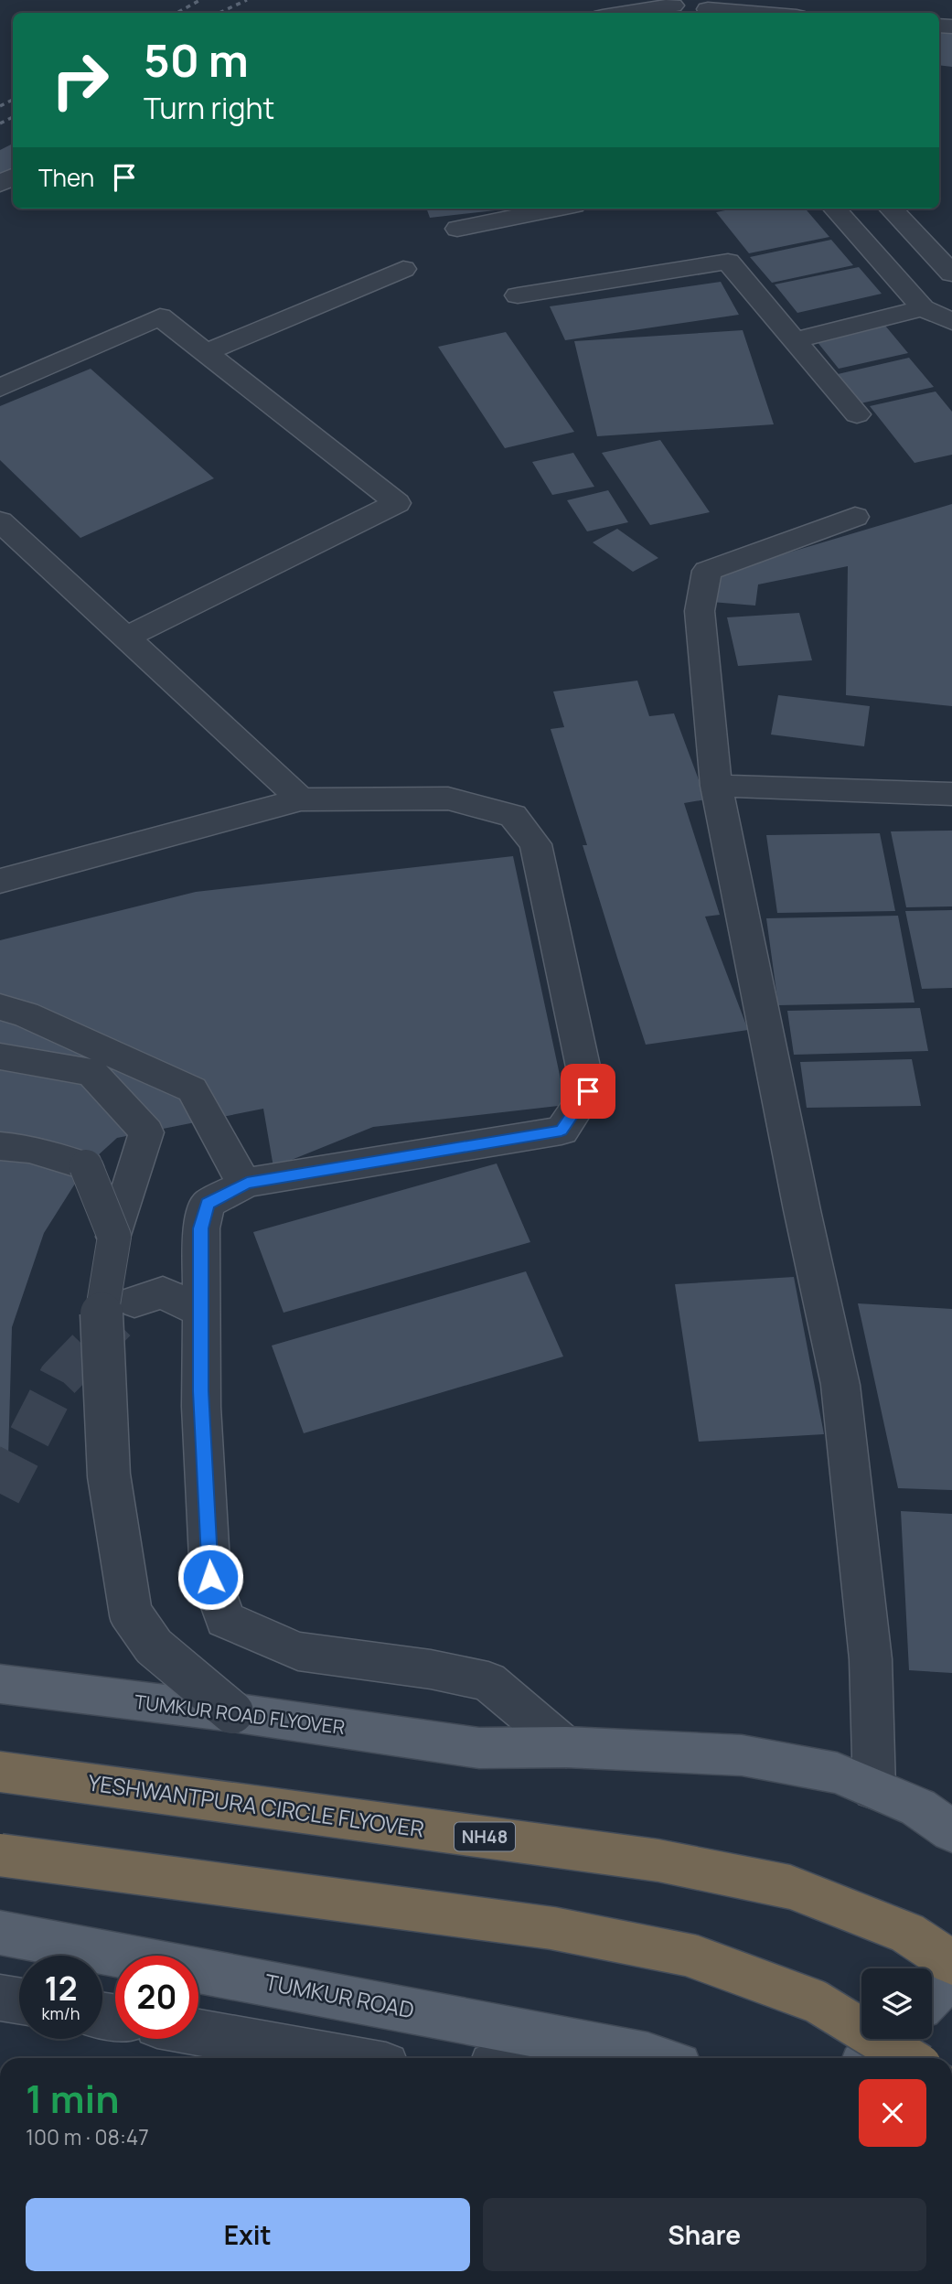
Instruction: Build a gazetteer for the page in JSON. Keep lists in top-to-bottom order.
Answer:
{
  "streets": {
    "highway": ["YESHWANTPURA CIRCLE FLYOVER", "NH48"],
    "main road": ["TUMKUR ROAD FLYOVER", "TUMKUR ROAD"]
  },
  "page": {
    "turn": ["50 m", "Turn right"],
    "then": "Then",
    "speed": "12 km/h",
    "limit": "20",
    "heading": ["1 min", "100 m · 08:47"],
    "buttons": ["Exit", "Share"]
  }
}
